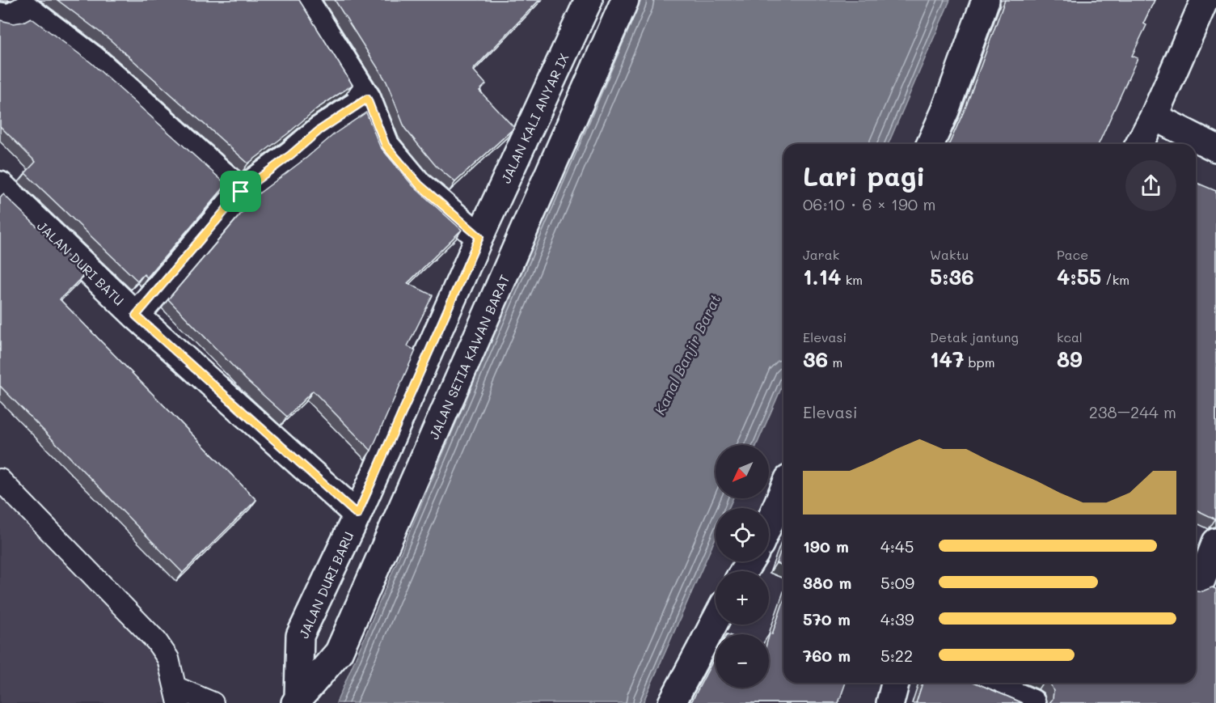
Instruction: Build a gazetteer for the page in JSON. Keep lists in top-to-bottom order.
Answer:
{
  "streets": {
    "street": [
      "JALAN KALI ANYAR IX",
      "JALAN DURI BATU",
      "JALAN SETIA KAWAN BARAT",
      "JALAN DURI BARU"
    ]
  },
  "crossings": [
    ["JALAN KALI ANYAR IX", "JALAN DURI BARU"],
    ["JALAN DURI BATU", "JALAN DURI BARU"],
    ["JALAN SETIA KAWAN BARAT", "JALAN DURI BARU"]
  ],
  "water": ["Kanal Banjir Barat"],
  "north": "bottom left",
  "page": {
    "heading": ["Lari pagi", "06:10 · 6 × 190 m"],
    "stats": [
      ["Jarak", "1.14 km"],
      ["Waktu", "5:36"],
      ["Pace", "4:55 /km"],
      ["Elevasi", "36 m"],
      ["Detak jantung", "147 bpm"],
      ["kcal", "89"]
    ],
    "chart": ["Elevasi", "238–244 m"],
    "map_buttons": ["+", "−"],
    "list": [
      {
        "name": "190 m",
        "note": "4:45"
      },
      {
        "name": "380 m",
        "note": "5:09"
      },
      {
        "name": "570 m",
        "note": "4:39"
      },
      {
        "name": "760 m",
        "note": "5:22"
      }
    ]
  }
}
